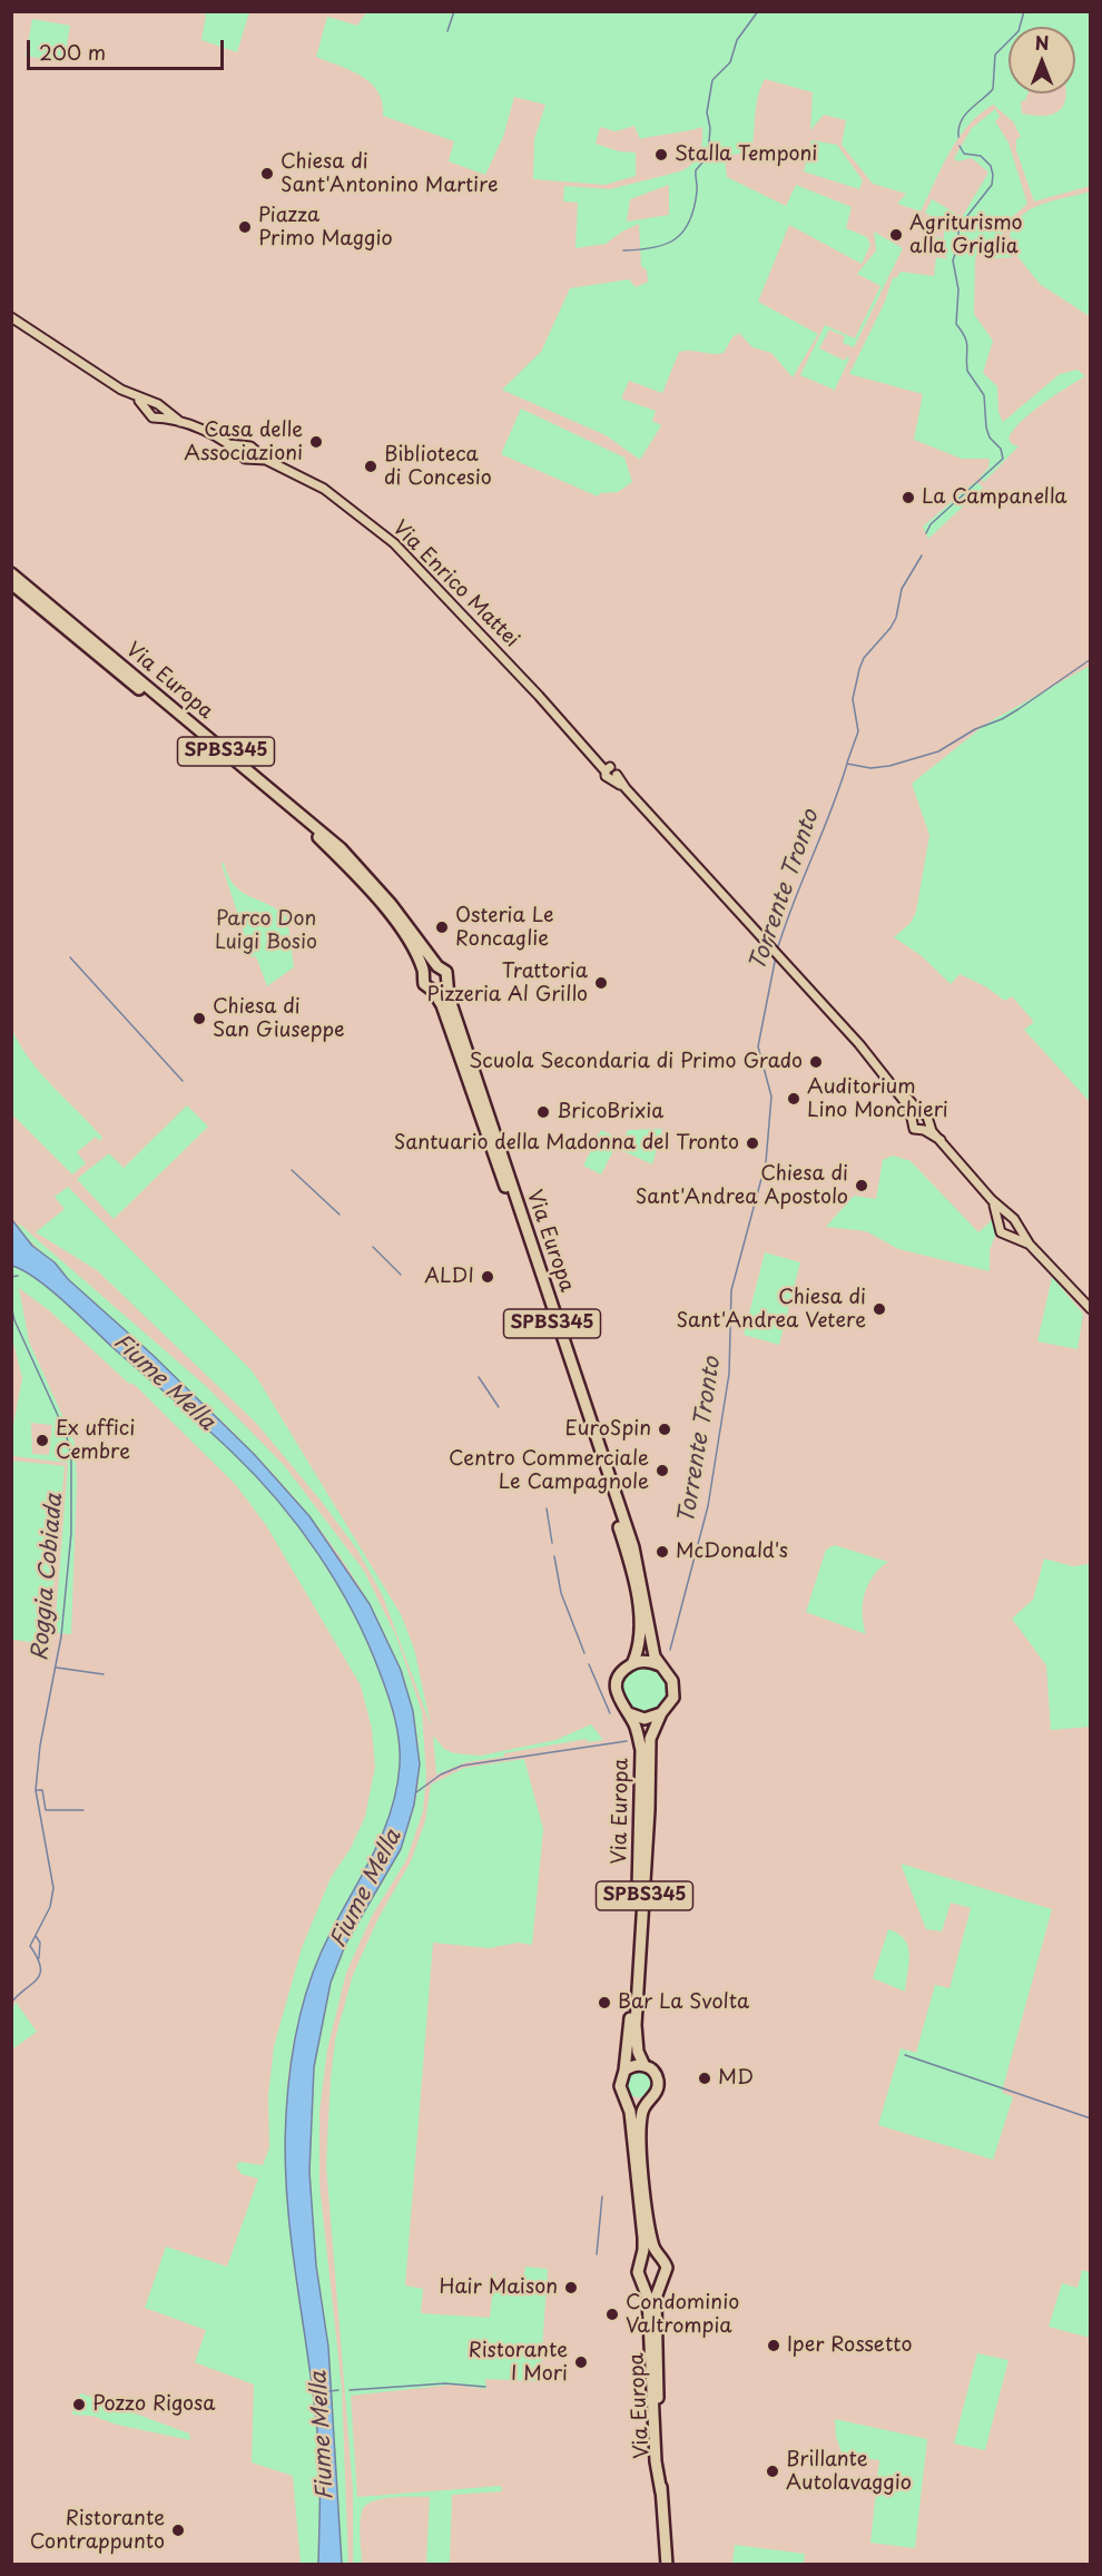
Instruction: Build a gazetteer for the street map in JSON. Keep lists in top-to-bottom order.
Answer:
{
  "streets": {
    "main road": ["Via Europa", "SPBS345"],
    "street": ["Via Enrico Mattei"]
  },
  "water": ["Torrente Tronto", "Fiume Mella", "Roggia Cobiada"],
  "parks": ["Parco Don Luigi Bosio"],
  "places": [
    "Stalla Temponi",
    "Chiesa di Sant'Antonino Martire",
    "Piazza Primo Maggio",
    "Agriturismo alla Griglia",
    "Casa delle Associazioni",
    "Biblioteca di Concesio",
    "La Campanella",
    "Osteria Le Roncaglie",
    "Trattoria Pizzeria Al Grillo",
    "Chiesa di San Giuseppe",
    "Scuola Secondaria di Primo Grado",
    "Auditorium Lino Monchieri",
    "BricoBrixia",
    "Santuario della Madonna del Tronto",
    "Chiesa di Sant'Andrea Apostolo",
    "ALDI",
    "Chiesa di Sant'Andrea Vetere",
    "EuroSpin",
    "Ex uffici Cembre",
    "Centro Commerciale Le Campagnole",
    "McDonald's",
    "Bar La Svolta",
    "MD",
    "Hair Maison",
    "Condominio Valtrompia",
    "Iper Rossetto",
    "Ristorante I Mori",
    "Pozzo Rigosa",
    "Brillante Autolavaggio",
    "Ristorante Contrappunto"
  ],
  "scale_bar": "200 m",
  "north": "top"
}
